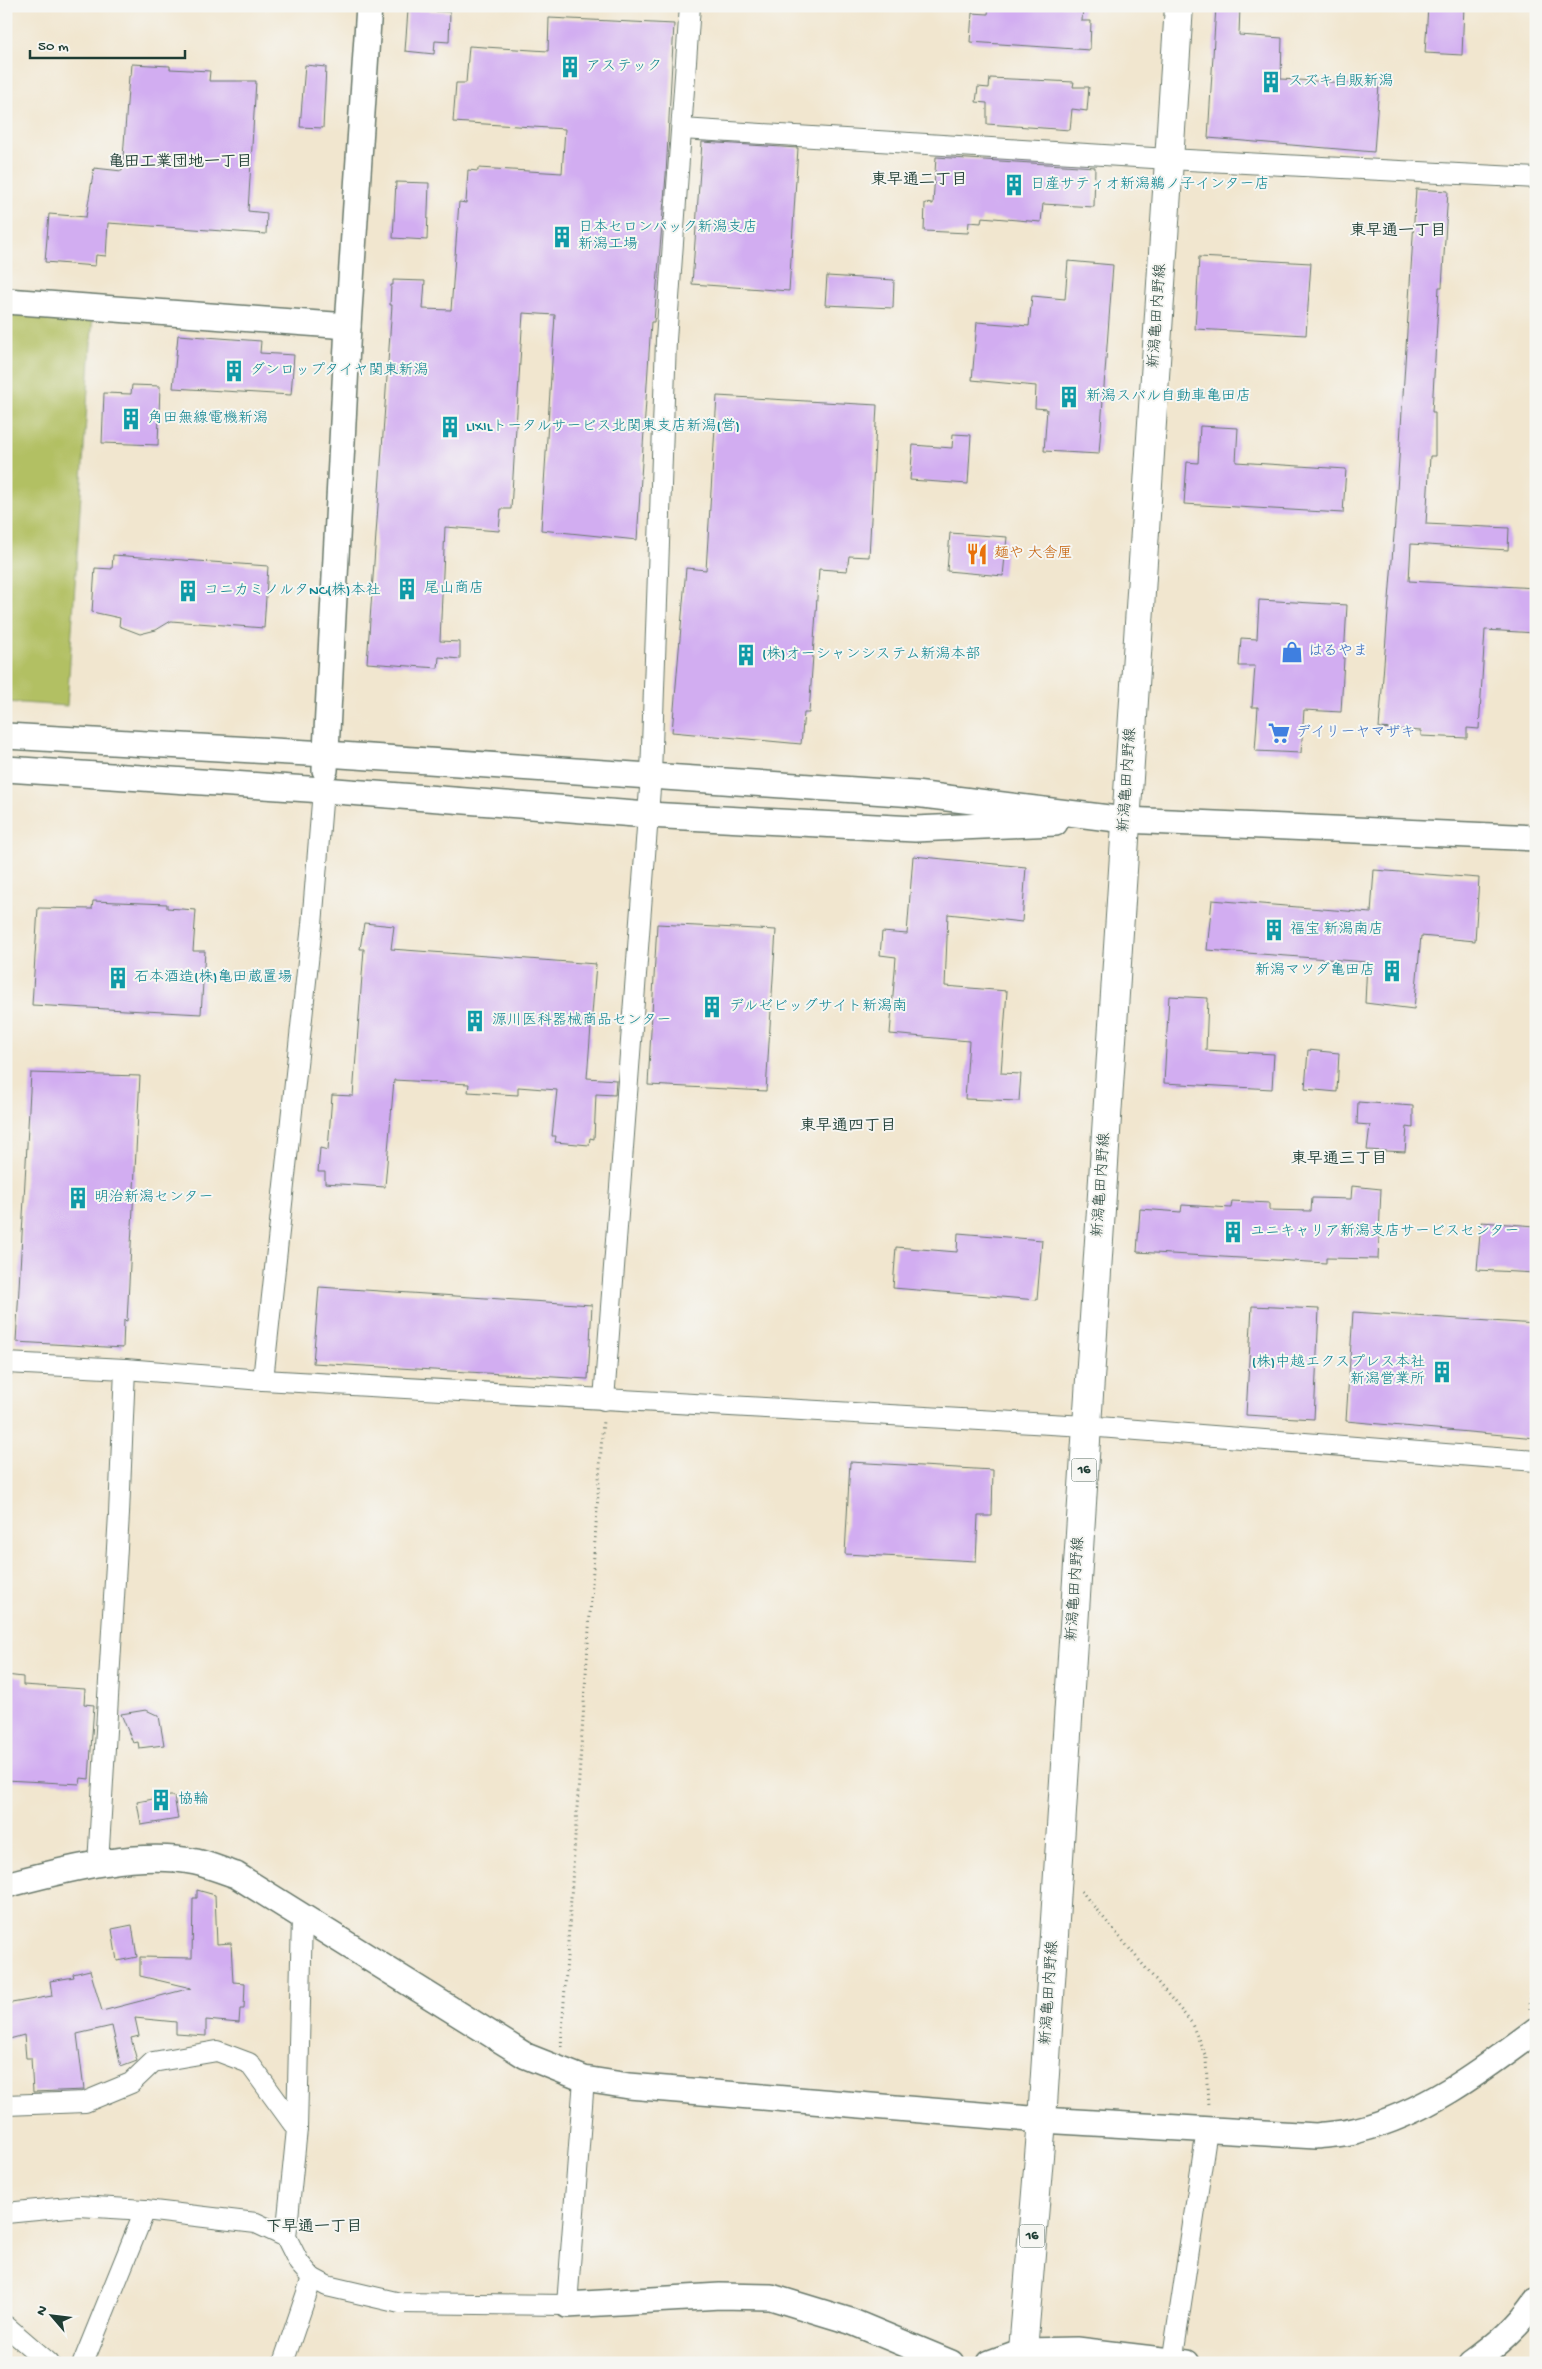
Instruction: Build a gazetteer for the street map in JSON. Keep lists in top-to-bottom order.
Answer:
{
  "streets": {
    "main road": ["新潟亀田内野線", "16"]
  },
  "districts": [
    "亀田工業団地一丁目",
    "東早通二丁目",
    "東早通一丁目",
    "東早通四丁目",
    "東早通三丁目",
    "下早通一丁目"
  ],
  "places": {
    "building": [
      "アステック",
      "スズキ自販新潟",
      "日産サティオ新潟鵜ノ子インター店",
      "日本セロンパック新潟支店 新潟工場",
      "ダンロップタイヤ関東新潟",
      "新潟スバル自動車亀田店",
      "角田無線電機新潟",
      "LIXILトータルサービス北関東支店新潟(営)",
      "尾山商店",
      "コニカミノルタNC(株)本社",
      "(株)オーシャンシステム新潟本部",
      "福宝 新潟南店",
      "新潟マツダ亀田店",
      "石本酒造(株)亀田蔵置場",
      "デルゼビッグサイト新潟南",
      "源川医科器械商品センター",
      "明治新潟センター",
      "ユニキャリア新潟支店サービスセンター",
      "(株)中越エクスプレス本社 新潟営業所",
      "協輪"
    ],
    "restaurant": ["麺や 大舎厘"],
    "shop": ["はるやま"],
    "supermarket": ["デイリーヤマザキ"]
  },
  "scale_bar": "50 m",
  "north": "top left"
}
